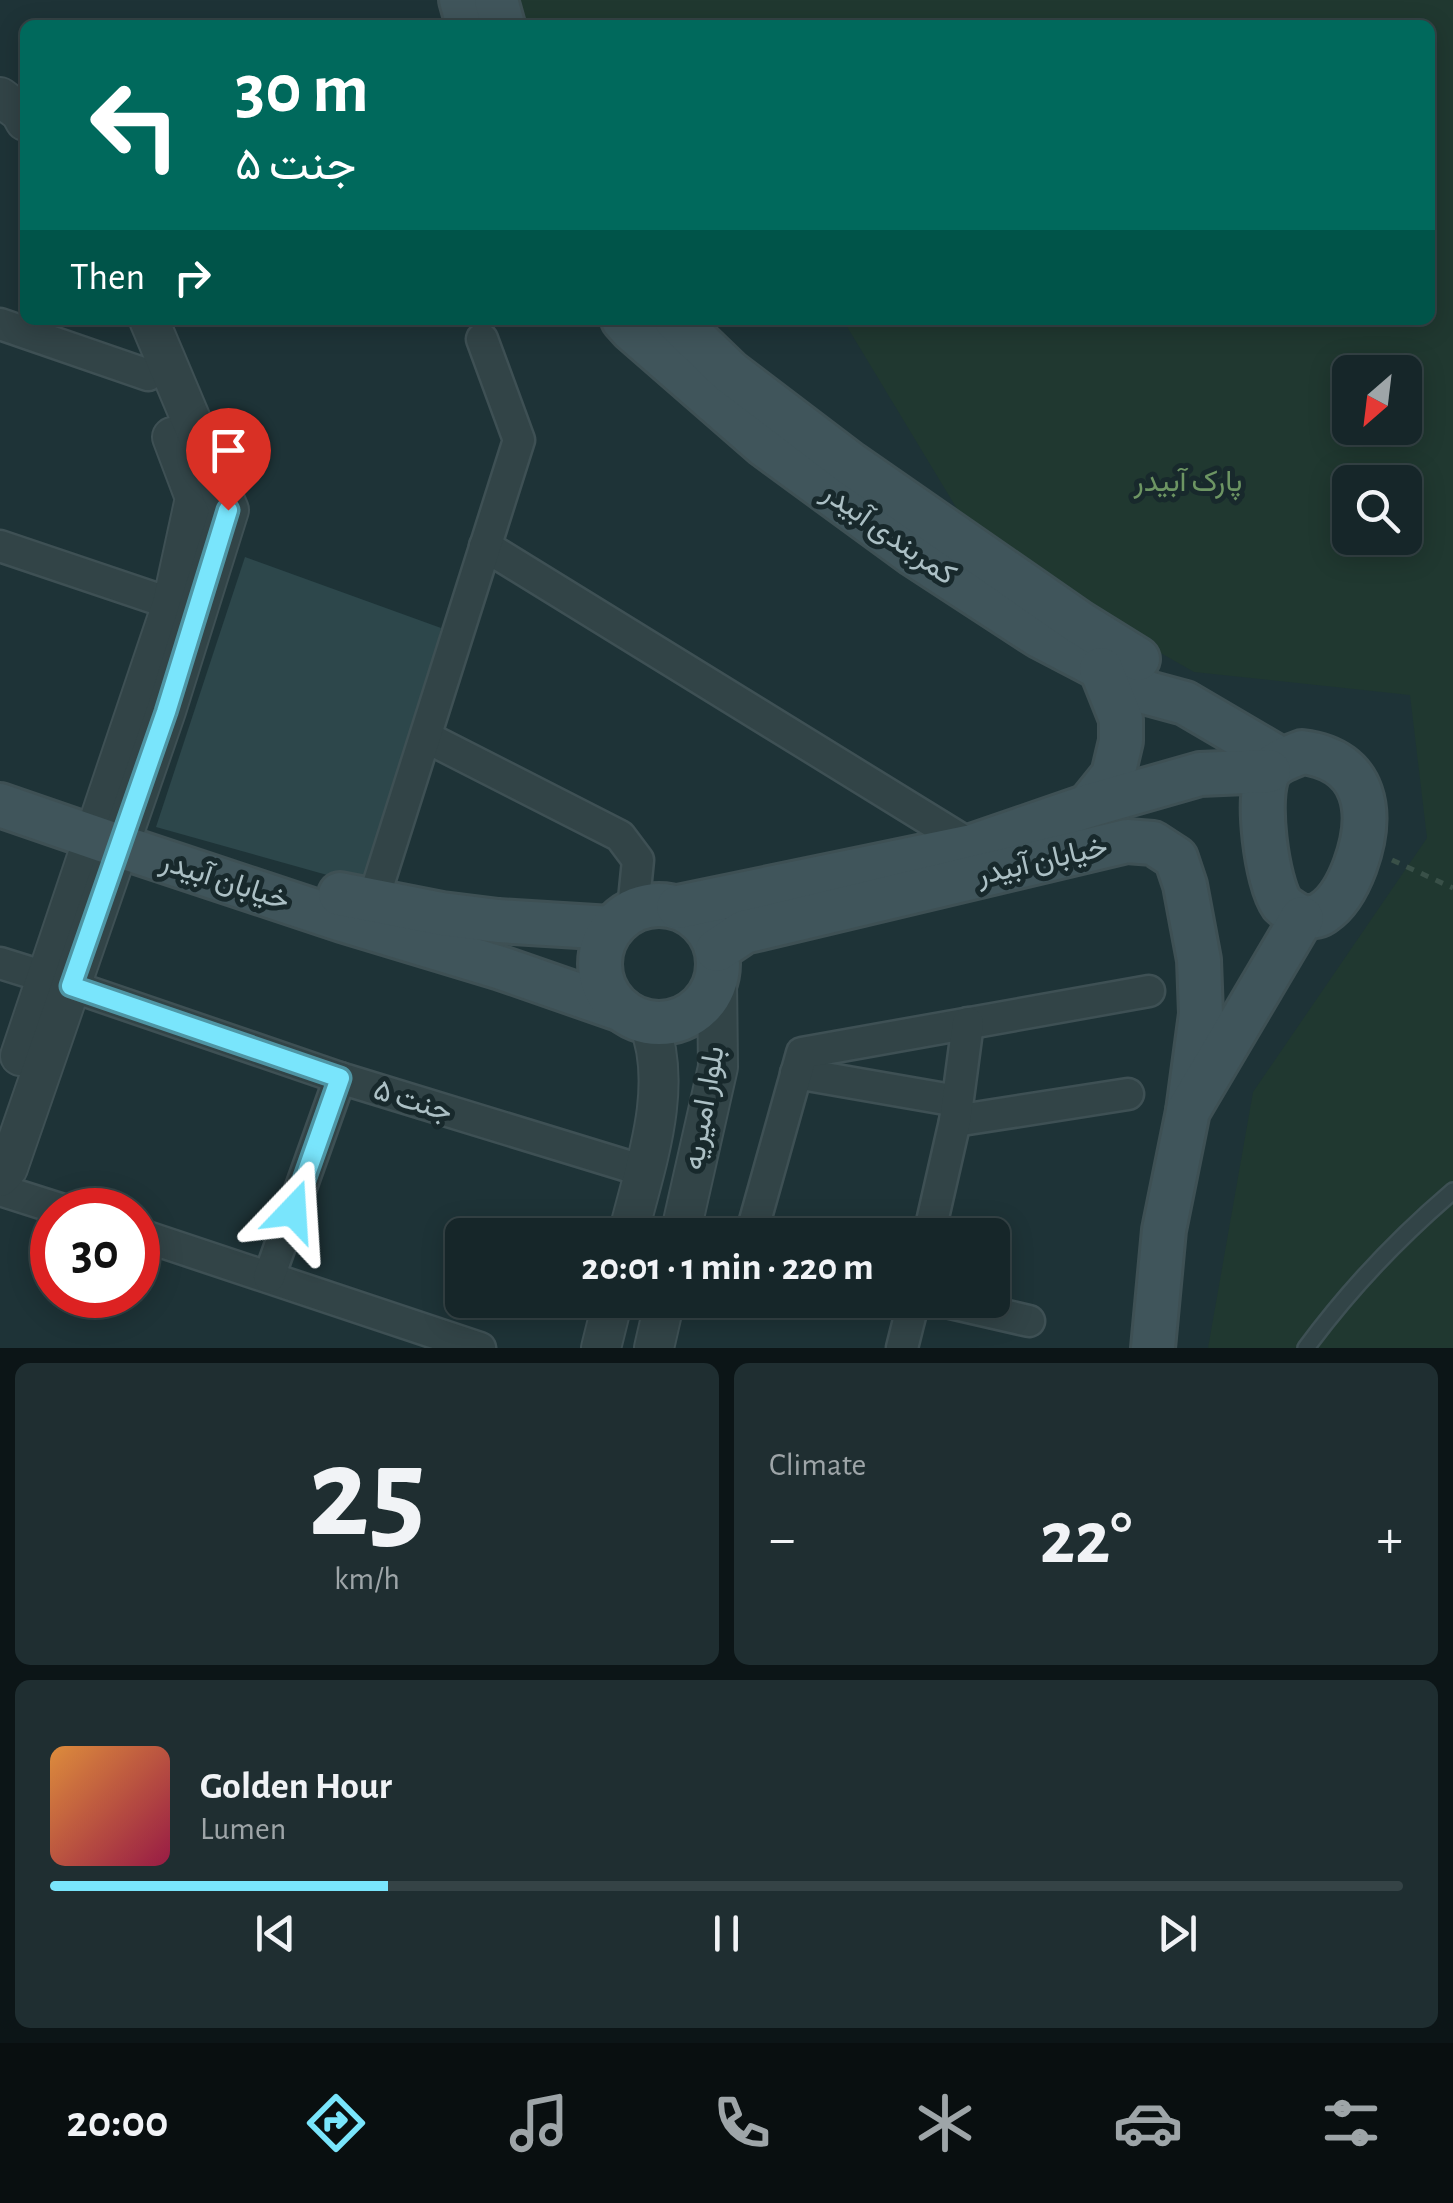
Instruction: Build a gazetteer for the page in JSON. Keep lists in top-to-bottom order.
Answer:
{
  "streets": {
    "main road": ["کمربندی آبیدر", "خیابان آبیدر"],
    "street": ["جنت ۵", "بلوار امیریه"]
  },
  "crossings": [
    ["کمربندی آبیدر", "خیابان آبیدر"],
    ["خیابان آبیدر", "بلوار امیریه"],
    ["جنت ۵", "بلوار امیریه"]
  ],
  "parks": ["پارک آبیدر"],
  "north": "bottom left",
  "page": {
    "turn": ["30 m", "جنت ۵"],
    "then": "Then",
    "limit": "30",
    "trip": "20:01 · 1 min · 220 m",
    "tile": [
      ["25", "km/h"],
      "Climate"
    ],
    "heat": ["−", "22°", "+"],
    "song": ["Golden Hour", "Lumen"],
    "tabs": "20:00"
  }
}
